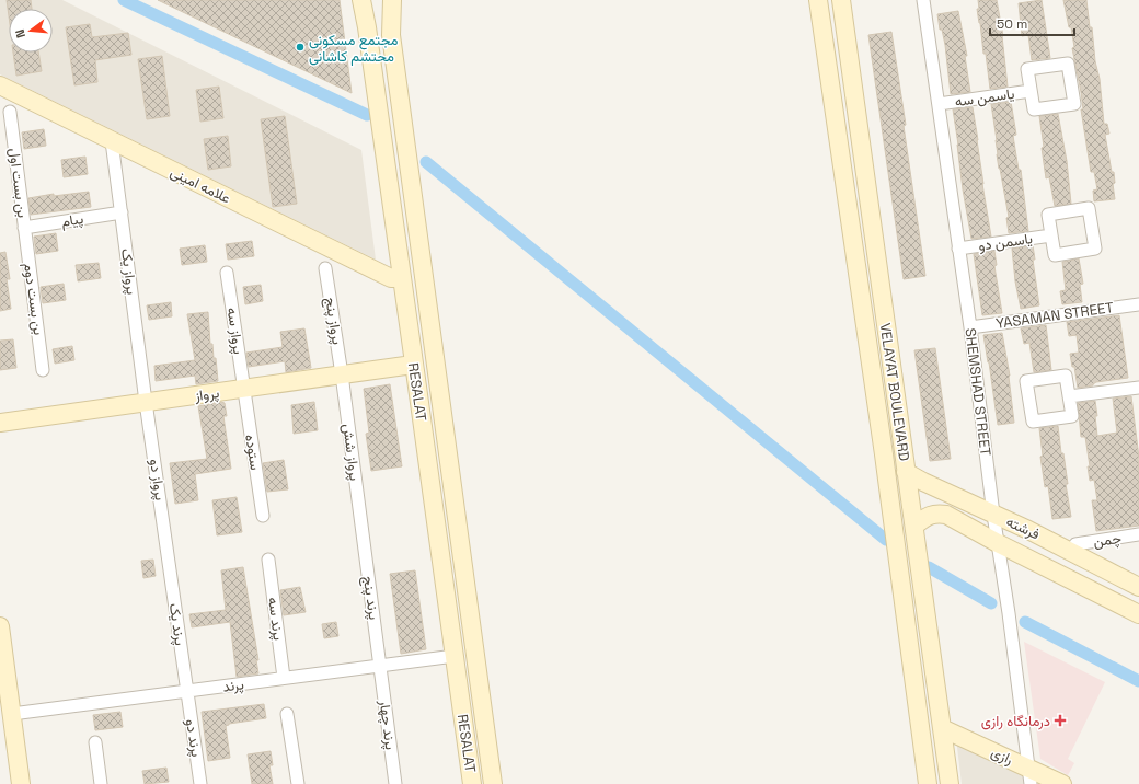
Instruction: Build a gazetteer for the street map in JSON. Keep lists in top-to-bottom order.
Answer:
{
  "streets": {
    "street": [
      "یاسمن سه",
      "بن بست اول",
      "علامه امینی",
      "پیام",
      "یاسمن دو",
      "پرواز یک",
      "بن بست دوم",
      "YASAMAN STREET",
      "پرواز پنج",
      "پرواز سه",
      "RESALAT",
      "VELAYAT BOULEVARD",
      "SHEMSHAD STREET",
      "پرواز",
      "ستوده",
      "پرواز شش",
      "پرواز دو",
      "فرشته",
      "چمن",
      "پرند پنج",
      "پرند سه",
      "پرند یک",
      "پرند",
      "پرند چهار",
      "پرند دو",
      "رازی"
    ]
  },
  "crossings": [
    ["یاسمن سه", "SHEMSHAD STREET"],
    ["بن بست اول", "پیام"],
    ["بن بست اول", "بن بست دوم"],
    ["علامه امینی", "پرواز یک"],
    ["علامه امینی", "RESALAT"],
    ["پیام", "پرواز یک"],
    ["پیام", "بن بست دوم"],
    ["یاسمن دو", "SHEMSHAD STREET"],
    ["پرواز یک", "پرواز"],
    ["پرواز یک", "پرواز دو"],
    ["YASAMAN STREET", "SHEMSHAD STREET"],
    ["پرواز پنج", "پرواز"],
    ["پرواز پنج", "پرواز شش"],
    ["پرواز سه", "پرواز"],
    ["پرواز سه", "ستوده"],
    ["RESALAT", "پرواز"],
    ["RESALAT", "پرند"],
    ["VELAYAT BOULEVARD", "فرشته"],
    ["VELAYAT BOULEVARD", "رازی"],
    ["SHEMSHAD STREET", "فرشته"],
    ["SHEMSHAD STREET", "رازی"],
    ["پرواز", "ستوده"],
    ["پرواز", "پرواز شش"],
    ["پرواز", "پرواز دو"],
    ["پرواز شش", "پرند پنج"],
    ["پرواز دو", "پرند یک"],
    ["پرند پنج", "پرند"],
    ["پرند پنج", "پرند چهار"],
    ["پرند سه", "پرند"],
    ["پرند یک", "پرند"],
    ["پرند یک", "پرند دو"],
    ["پرند", "پرند چهار"],
    ["پرند", "پرند دو"]
  ],
  "places": {
    "other": ["مجتمع مسکونی محتشم کاشانی"],
    "health": ["درمانگاه رازی"]
  },
  "scale_bar": "50 m",
  "north": "left"
}
